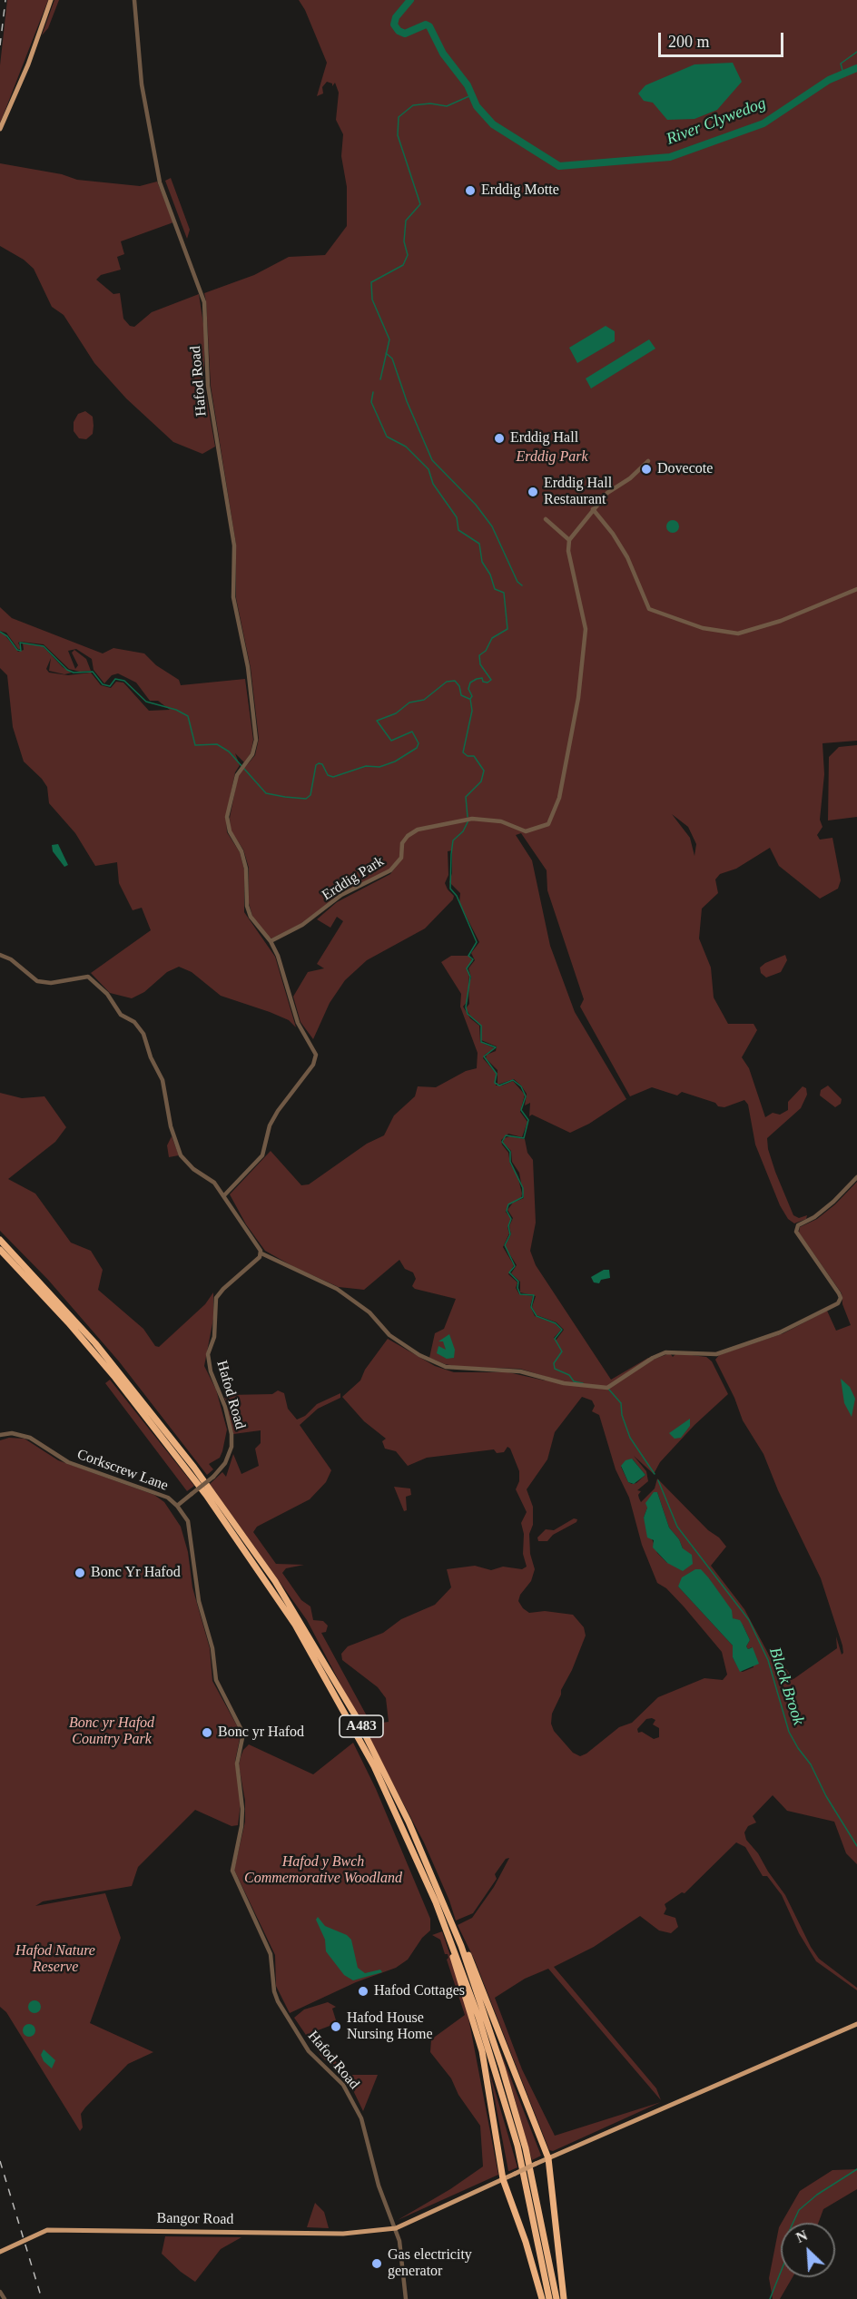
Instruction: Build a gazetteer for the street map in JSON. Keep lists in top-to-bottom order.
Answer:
{
  "streets": {
    "highway": ["A483"],
    "main road": ["Bangor Road"],
    "street": ["Hafod Road", "Erddig Park", "Corkscrew Lane"]
  },
  "crossings": [
    ["Hafod Road", "Erddig Park"],
    ["Hafod Road", "Corkscrew Lane"],
    ["Hafod Road", "Bangor Road"]
  ],
  "water": ["River Clywedog", "Black Brook"],
  "parks": [
    "Erddig Park",
    "Bonc yr Hafod Country Park",
    "Hafod y Bwch Commemorative Woodland",
    "Hafod Nature Reserve"
  ],
  "places": [
    "Erddig Motte",
    "Erddig Hall",
    "Dovecote",
    "Erddig Hall Restaurant",
    "Bonc Yr Hafod",
    "Bonc yr Hafod",
    "Hafod Cottages",
    "Hafod House Nursing Home",
    "Gas electricity generator"
  ],
  "scale_bar": "200 m",
  "north": "top left"
}
